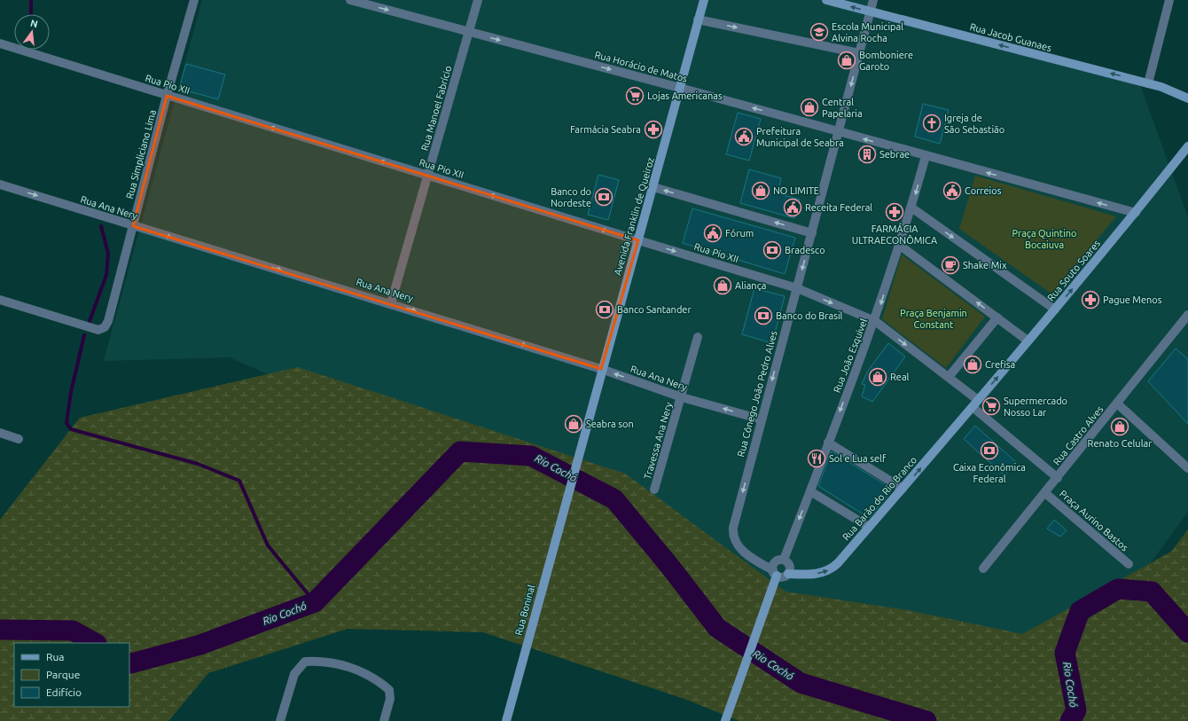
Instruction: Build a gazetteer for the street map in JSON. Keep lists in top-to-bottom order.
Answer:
{
  "streets": {
    "main road": [
      "Rua Jacob Guanaes",
      "Avenida Franklin de Queiroz",
      "Rua Souto Soares",
      "Rua Barão do Rio Branco",
      "Rua Boninal"
    ],
    "street": [
      "Rua Horácio de Matos",
      "Rua Pio XII",
      "Rua Manoel Fabrício",
      "Rua Simpliciano Lima",
      "Rua Ana Nery",
      "Rua João Esquivel",
      "Rua Cônego João Pedro Alves",
      "Rua Castro Alves",
      "Travessa Ana Nery",
      "Praça Aurino Bastos"
    ]
  },
  "crossings": [
    ["Rua Jacob Guanaes", "Rua Cônego João Pedro Alves"],
    ["Rua Horácio de Matos", "Rua Manoel Fabrício"],
    ["Rua Horácio de Matos", "Avenida Franklin de Queiroz"],
    ["Rua Horácio de Matos", "Rua João Esquivel"],
    ["Rua Horácio de Matos", "Rua Cônego João Pedro Alves"],
    ["Rua Pio XII", "Rua Manoel Fabrício"],
    ["Rua Pio XII", "Rua Simpliciano Lima"],
    ["Rua Pio XII", "Avenida Franklin de Queiroz"],
    ["Rua Pio XII", "Rua João Esquivel"],
    ["Rua Pio XII", "Rua Cônego João Pedro Alves"],
    ["Rua Manoel Fabrício", "Rua Ana Nery"],
    ["Rua Simpliciano Lima", "Rua Ana Nery"],
    ["Rua Ana Nery", "Avenida Franklin de Queiroz"],
    ["Rua Ana Nery", "Rua Cônego João Pedro Alves"],
    ["Rua Ana Nery", "Travessa Ana Nery"],
    ["Avenida Franklin de Queiroz", "Rua Boninal"],
    ["Rua Souto Soares", "Rua Barão do Rio Branco"],
    ["Rua João Esquivel", "Rua Cônego João Pedro Alves"],
    ["Rua João Esquivel", "Rua Barão do Rio Branco"],
    ["Rua Cônego João Pedro Alves", "Rua Barão do Rio Branco"],
    ["Rua Castro Alves", "Praça Aurino Bastos"]
  ],
  "one_way": [
    "Rua Jacob Guanaes",
    "Rua Souto Soares",
    "Rua João Esquivel",
    "Rua Cônego João Pedro Alves",
    "Rua Barão do Rio Branco"
  ],
  "water": ["Rio Cochó"],
  "parks": ["Praça Quintino Bocaiuva", "Praça Benjamin Constant"],
  "places": {
    "school or university": ["Escola Municipal Alvina Rocha"],
    "shop": [
      "Bomboniere Garoto",
      "Central Papelaria",
      "NO LIMITE",
      "Aliança",
      "Crefisa",
      "Real",
      "Seabra son",
      "Renato Celular"
    ],
    "supermarket": ["Lojas Americanas", "Supermercado Nosso Lar"],
    "church": ["Igreja de São Sebastião"],
    "pharmacy": ["Farmácia Seabra", "FARMÁCIA ULTRAECONÔMICA", "Pague Menos"],
    "public building": [
      "Prefeitura Municipal de Seabra",
      "Correios",
      "Receita Federal",
      "Fórum"
    ],
    "building": ["Sebrae"],
    "bank": [
      "Banco do Nordeste",
      "Bradesco",
      "Banco Santander",
      "Banco do Brasil",
      "Caixa Econômica Federal"
    ],
    "cafe": ["Shake Mix"],
    "restaurant": ["Sol e Lua self"]
  },
  "legend": ["Rua", "Parque", "Edifício"],
  "north": "top"
}
